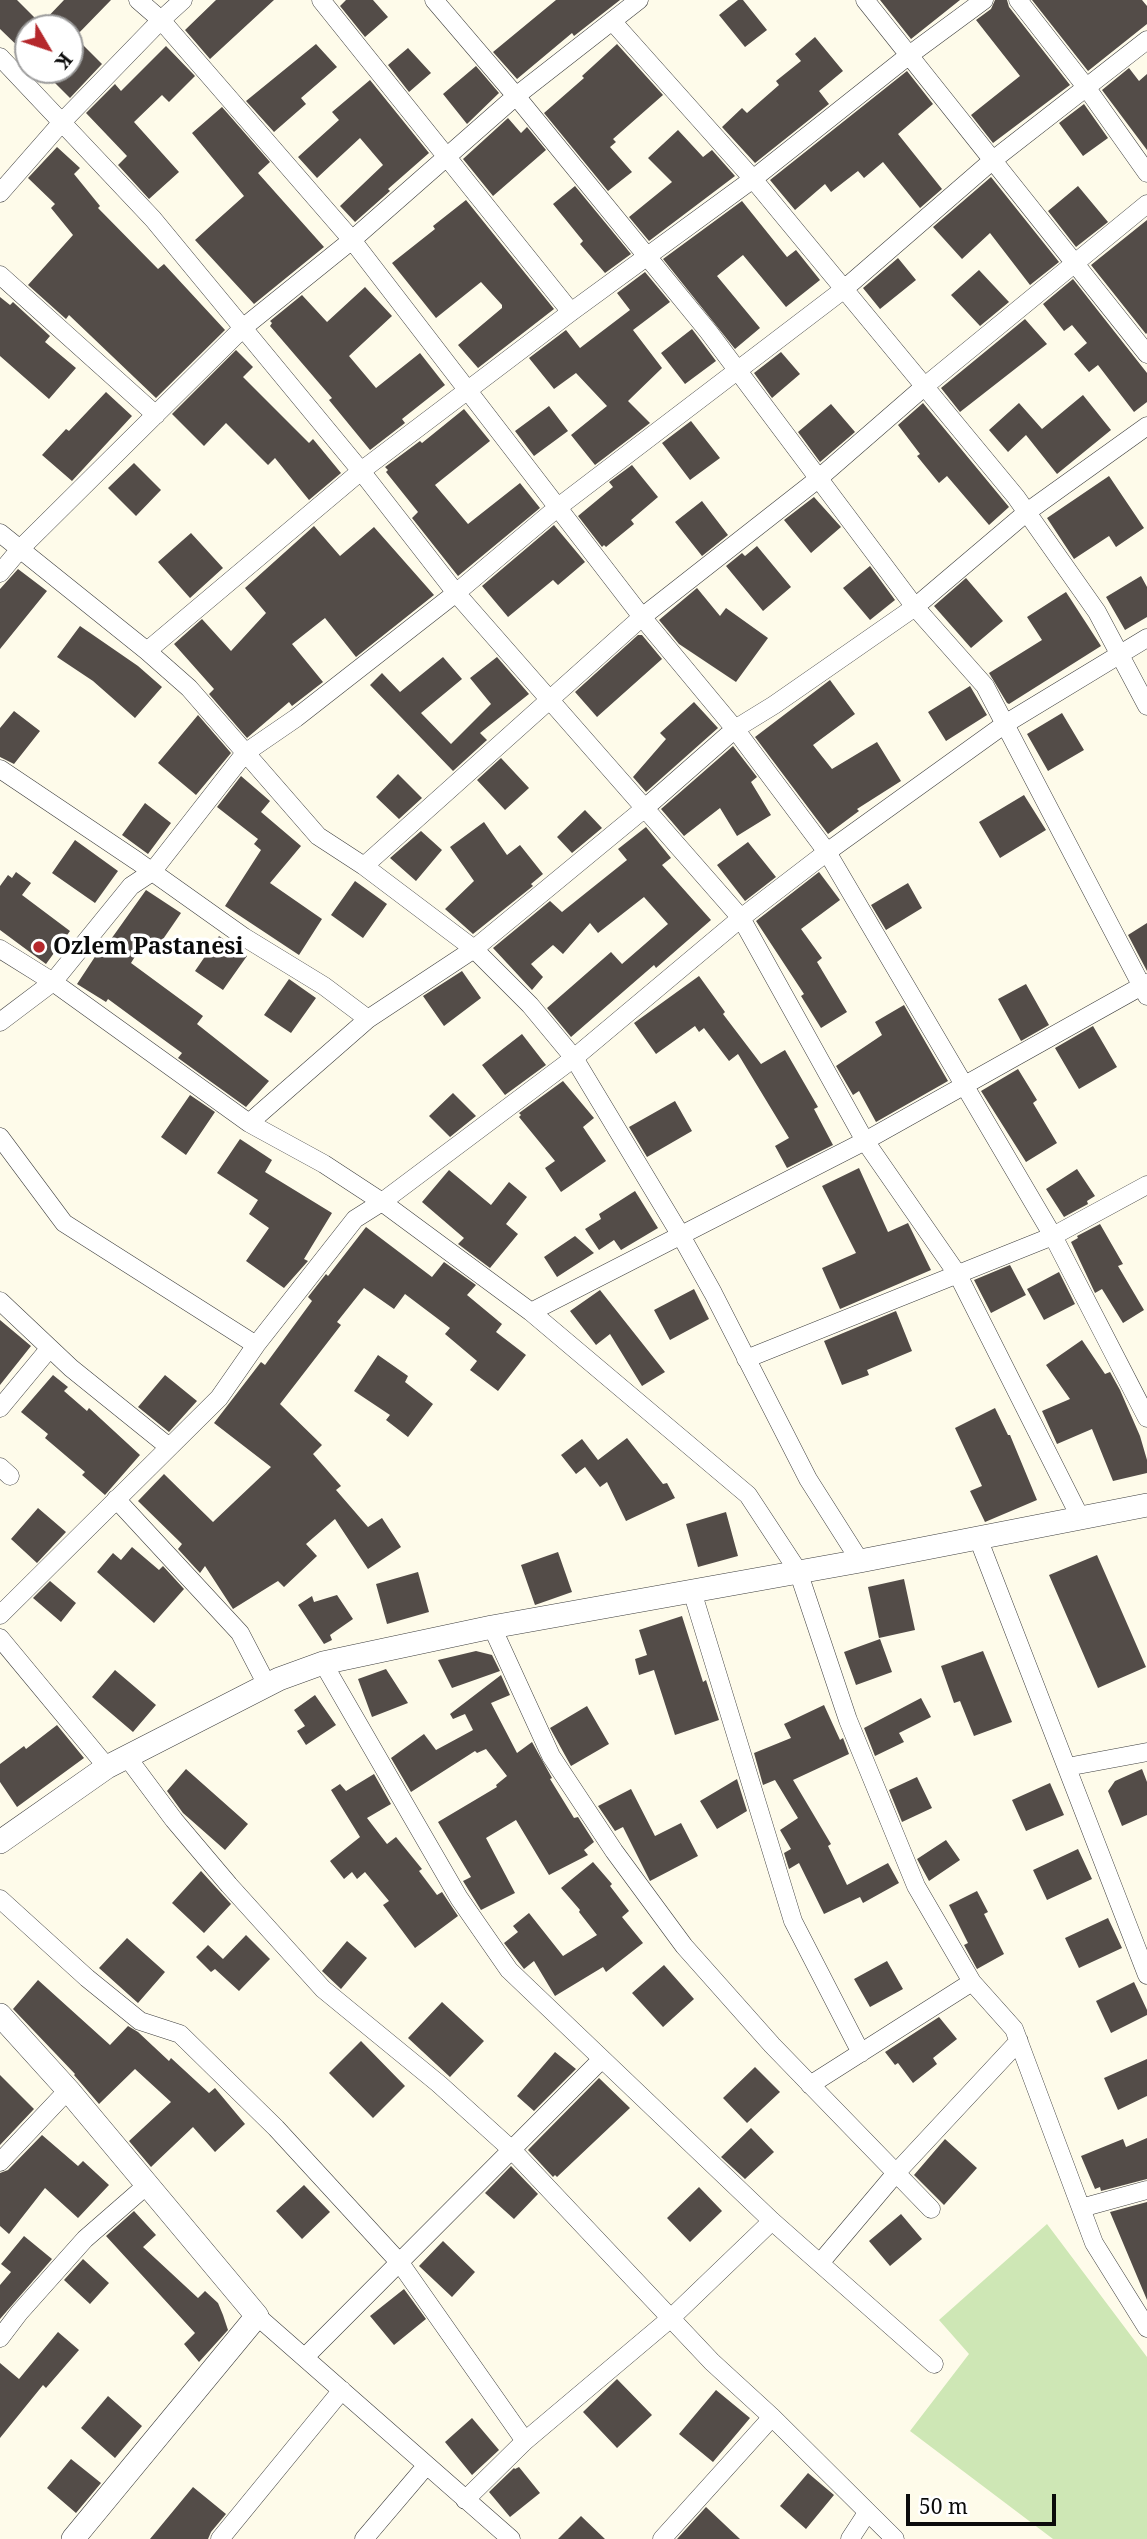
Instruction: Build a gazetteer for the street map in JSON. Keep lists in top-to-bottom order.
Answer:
{
  "places": ["Ozlem Pastanesi"],
  "scale_bar": "50 m",
  "north": "bottom right"
}
